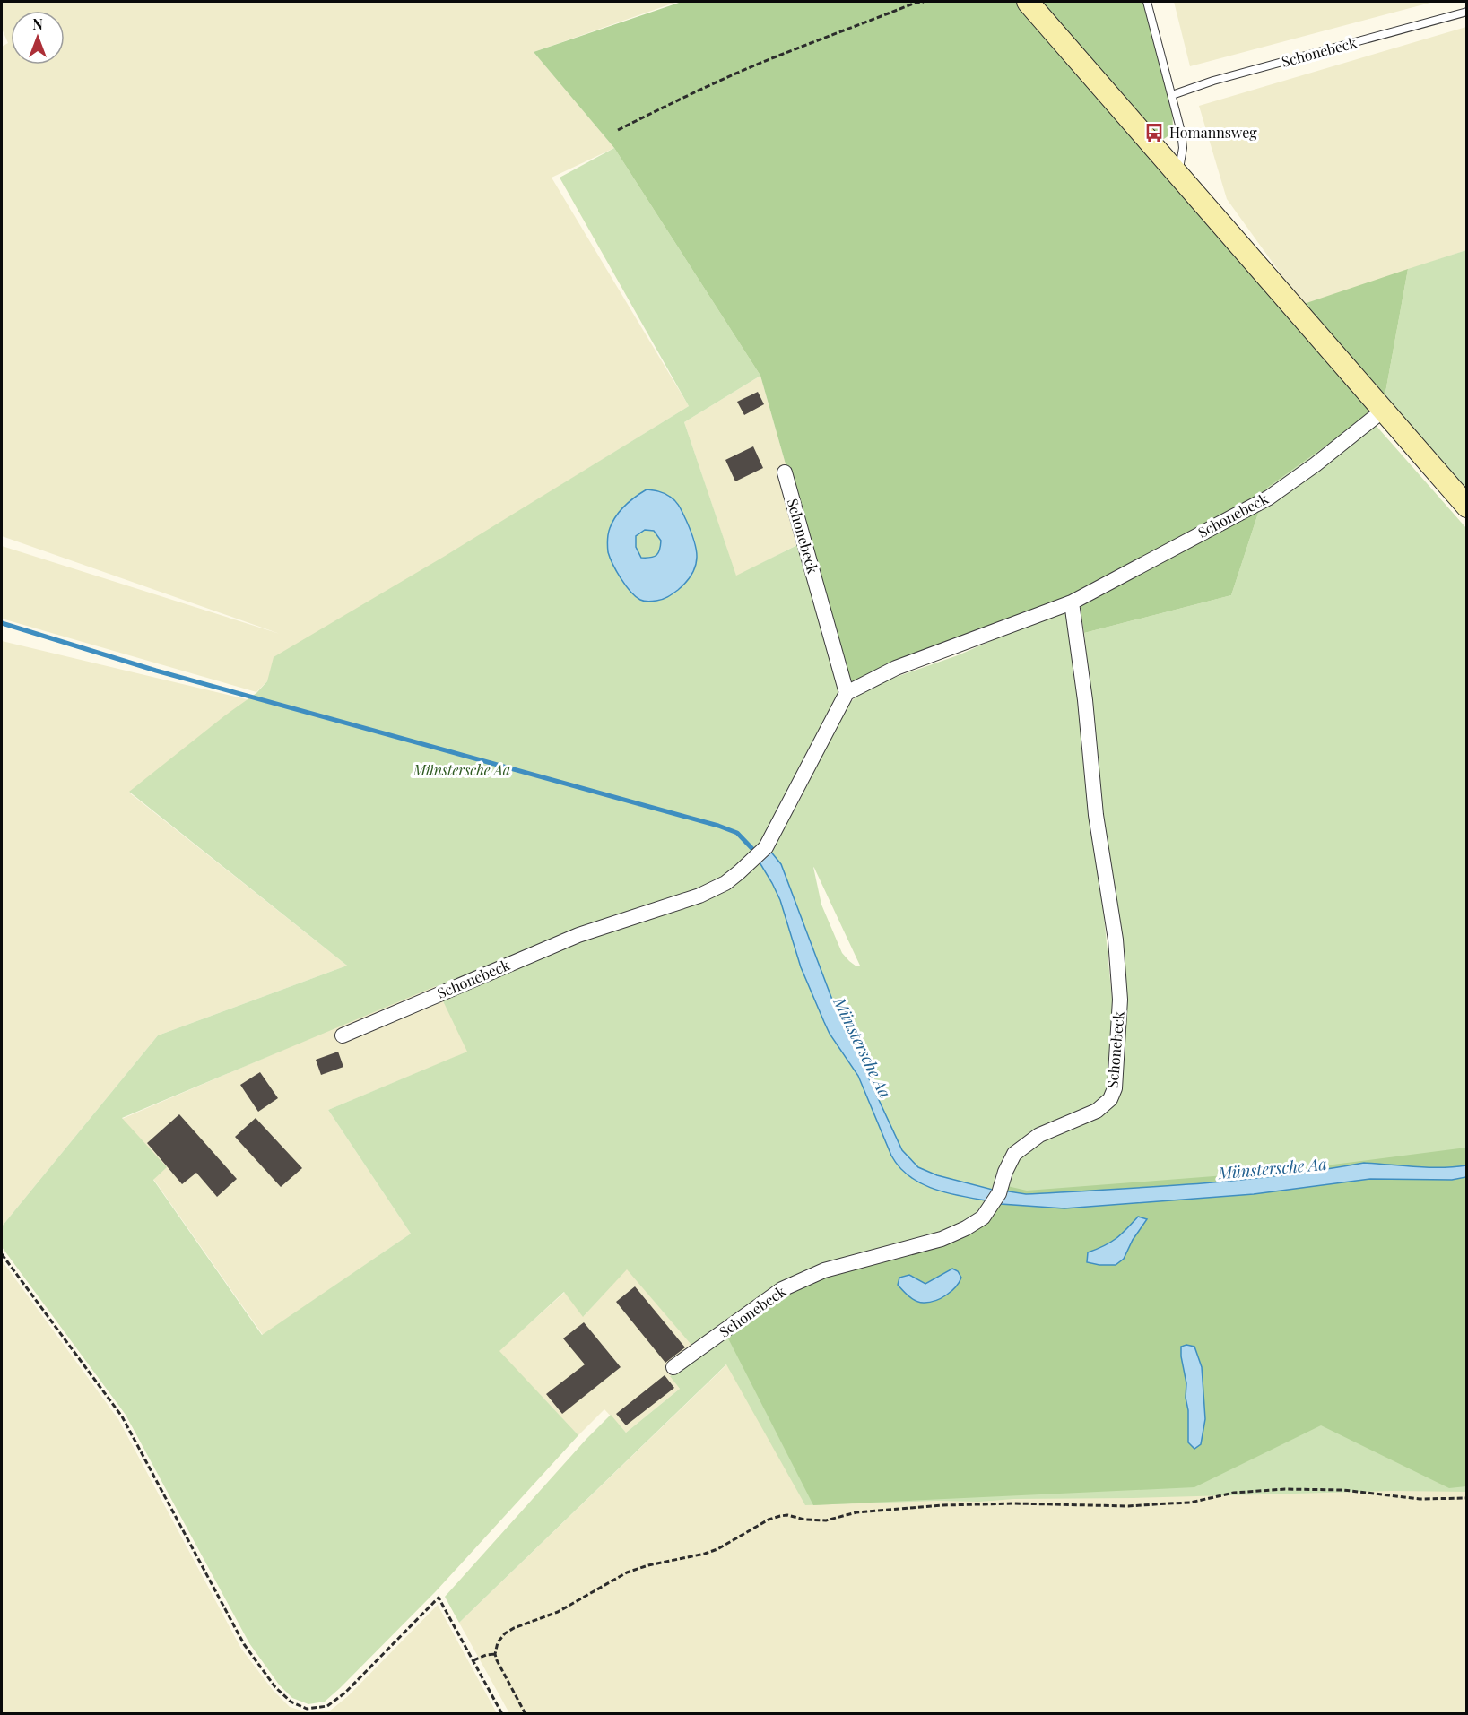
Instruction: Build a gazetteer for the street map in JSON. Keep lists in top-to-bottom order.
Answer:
{
  "streets": {
    "street": ["Schonebeck"]
  },
  "water": ["Münstersche Aa"],
  "parks": ["Münstersche Aa"],
  "places": {
    "bus stop": ["Homannsweg"]
  },
  "north": "top"
}
